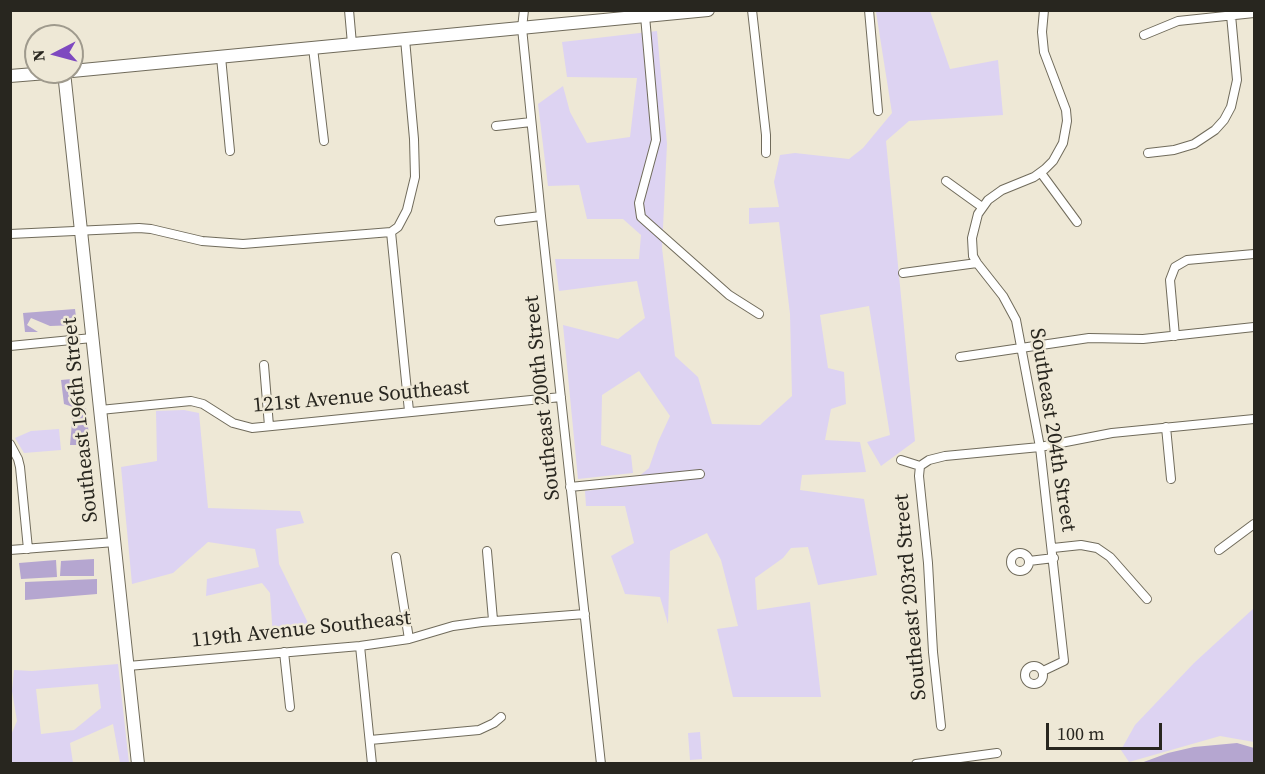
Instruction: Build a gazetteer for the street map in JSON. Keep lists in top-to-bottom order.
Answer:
{
  "streets": {
    "street": [
      "121st Avenue Southeast",
      "Southeast 200th Street",
      "Southeast 196th Street",
      "Southeast 204th Street",
      "Southeast 203rd Street",
      "119th Avenue Southeast"
    ]
  },
  "crossings": [
    ["121st Avenue Southeast", "Southeast 200th Street"],
    ["121st Avenue Southeast", "Southeast 196th Street"],
    ["Southeast 200th Street", "119th Avenue Southeast"],
    ["Southeast 196th Street", "119th Avenue Southeast"]
  ],
  "scale_bar": "100 m",
  "north": "left"
}
